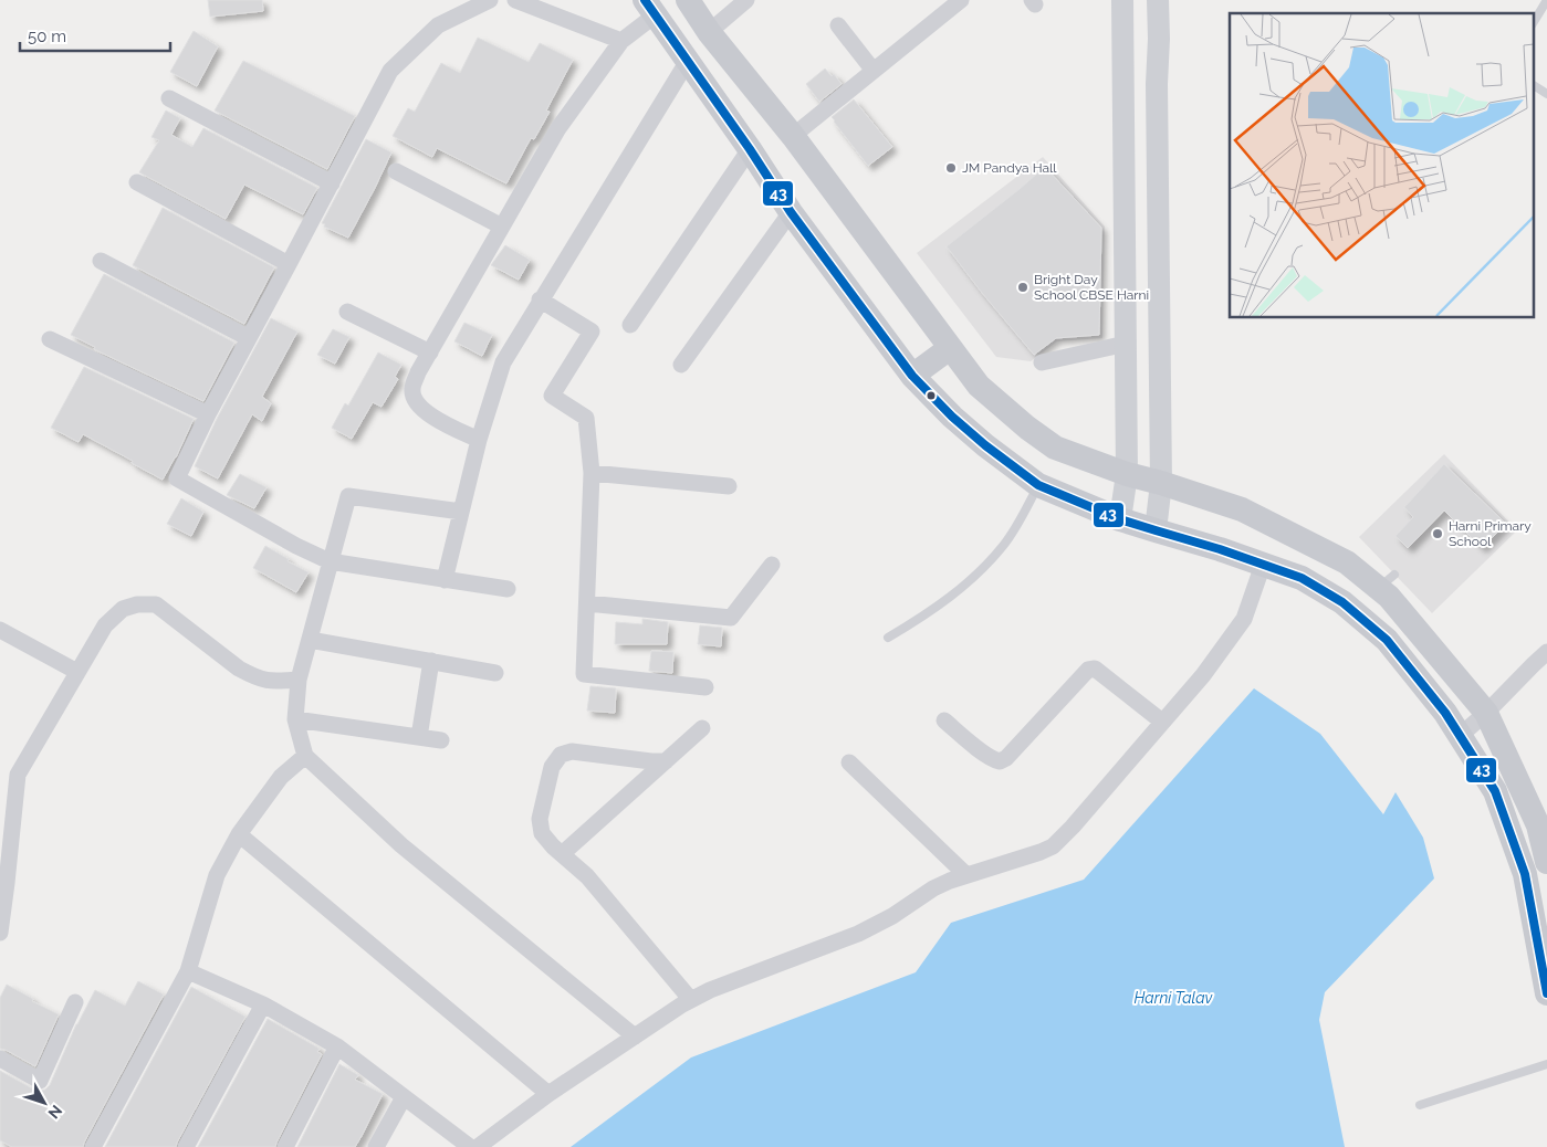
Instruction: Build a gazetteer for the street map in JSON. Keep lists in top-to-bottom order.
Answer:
{
  "water": ["Harni Talav"],
  "places": ["JM Pandya Hall", "Bright Day School CBSE Harni", "Harni Primary School"],
  "lines": ["transit line 43"],
  "scale_bar": "50 m",
  "north": "bottom right"
}
